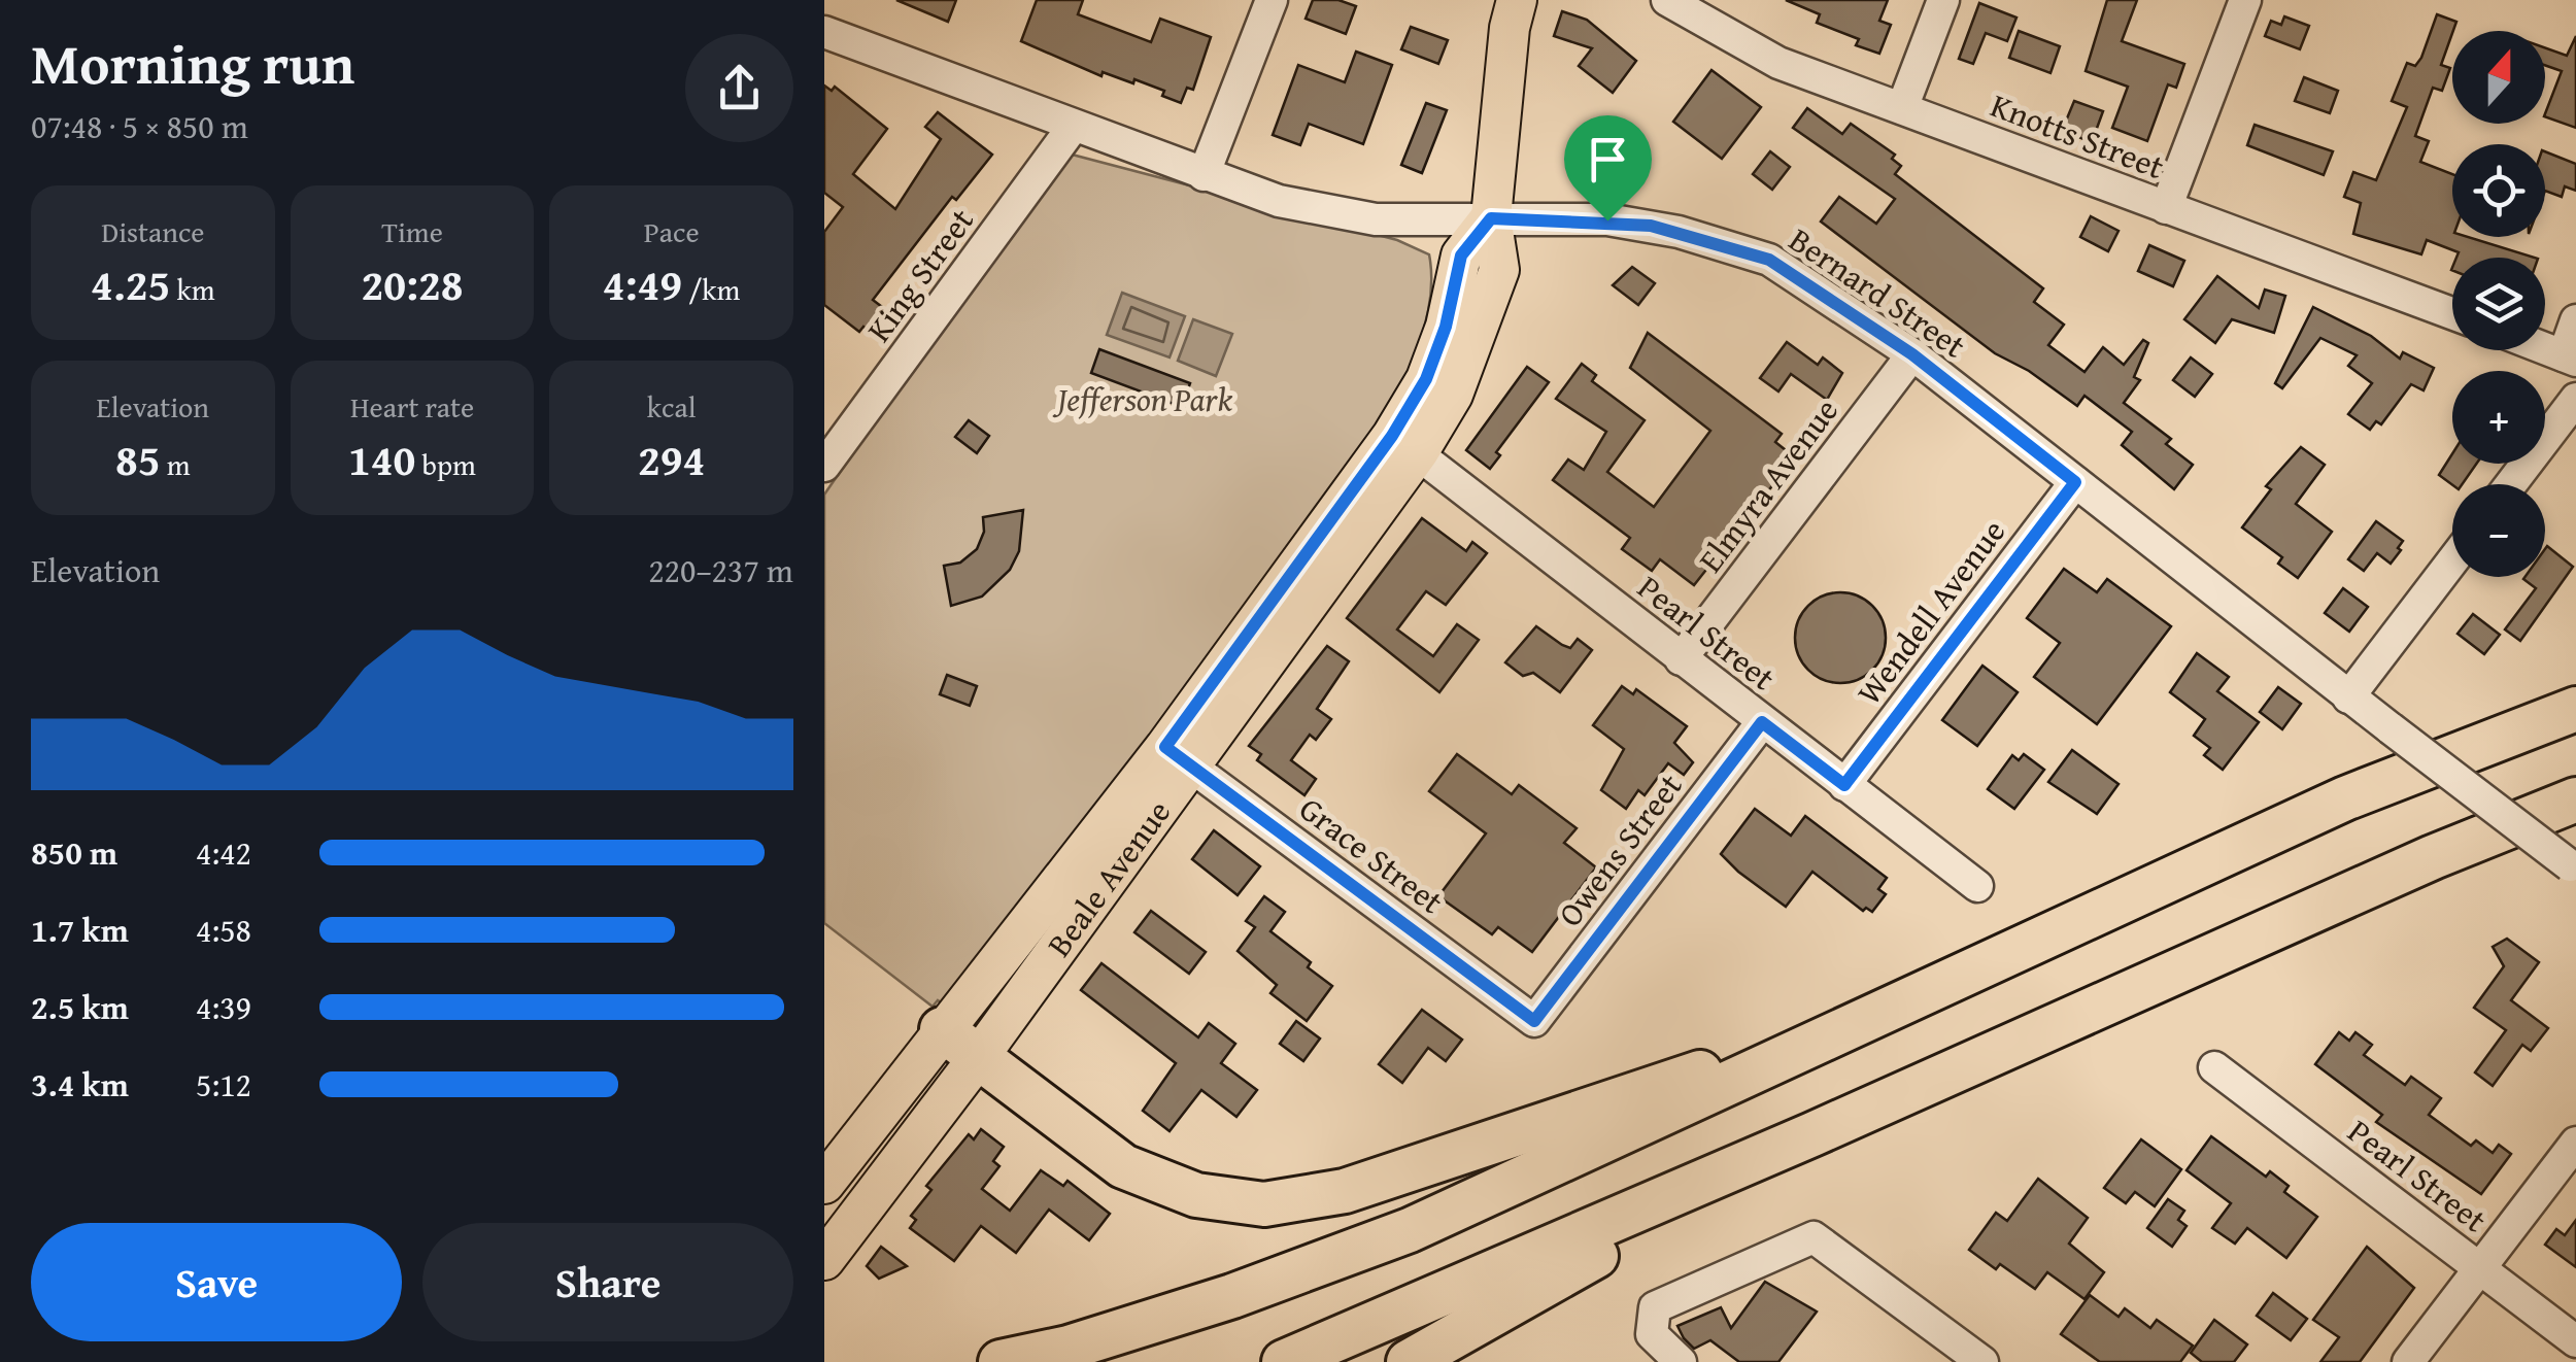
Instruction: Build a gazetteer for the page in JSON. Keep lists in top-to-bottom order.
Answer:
{
  "streets": {
    "main road": ["Beale Avenue"],
    "street": [
      "Knotts Street",
      "King Street",
      "Bernard Street",
      "Elmyra Avenue",
      "Wendell Avenue",
      "Pearl Street",
      "Owens Street",
      "Grace Street"
    ]
  },
  "crossings": [
    ["King Street", "Bernard Street"],
    ["Bernard Street", "Elmyra Avenue"],
    ["Bernard Street", "Wendell Avenue"],
    ["Bernard Street", "Beale Avenue"],
    ["Elmyra Avenue", "Pearl Street"],
    ["Wendell Avenue", "Pearl Street"],
    ["Pearl Street", "Owens Street"],
    ["Pearl Street", "Beale Avenue"],
    ["Owens Street", "Grace Street"],
    ["Grace Street", "Beale Avenue"]
  ],
  "parks": ["Jefferson Park"],
  "north": "top",
  "page": {
    "heading": ["Morning run", "07:48 · 5 × 850 m"],
    "map_buttons": ["+", "−"],
    "stats": [
      ["Distance", "4.25 km"],
      ["Time", "20:28"],
      ["Pace", "4:49 /km"],
      ["Elevation", "85 m"],
      ["Heart rate", "140 bpm"],
      ["kcal", "294"]
    ],
    "chart": ["Elevation", "220–237 m"],
    "list": [
      {
        "name": "850 m",
        "note": "4:42"
      },
      {
        "name": "1.7 km",
        "note": "4:58"
      },
      {
        "name": "2.5 km",
        "note": "4:39"
      },
      {
        "name": "3.4 km",
        "note": "5:12"
      }
    ],
    "buttons": ["Save", "Share"]
  }
}
